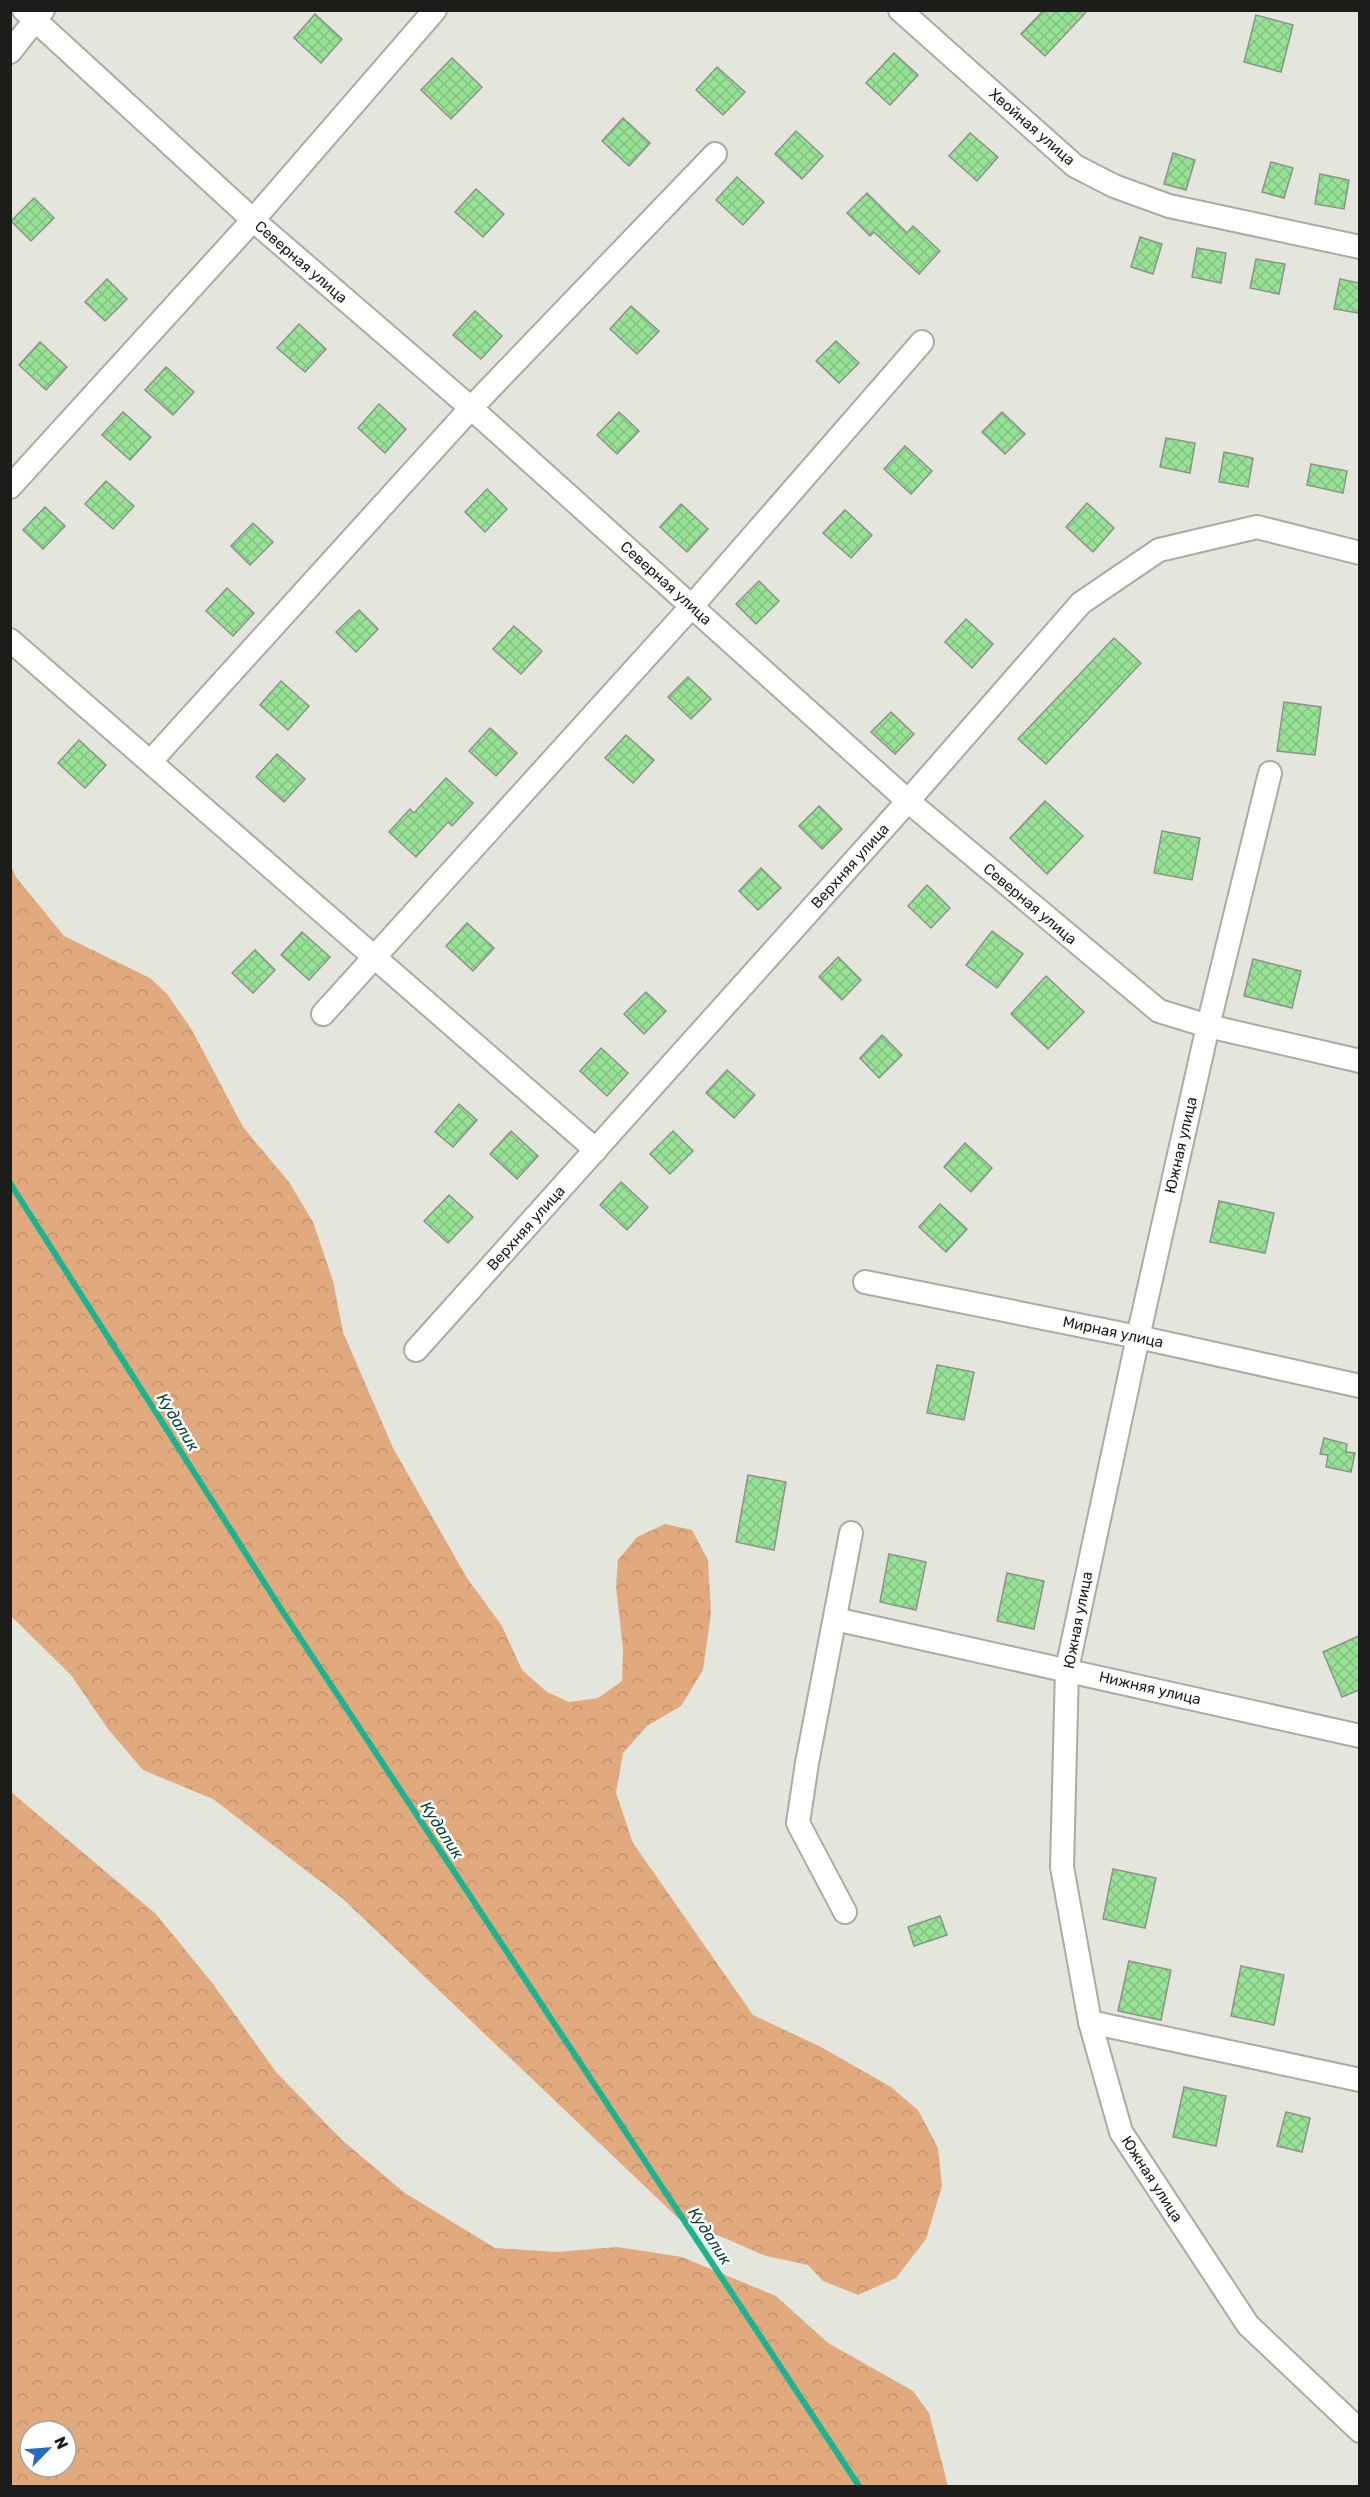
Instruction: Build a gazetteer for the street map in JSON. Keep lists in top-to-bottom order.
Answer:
{
  "streets": {
    "street": [
      "Хвойная улица",
      "Северная улица",
      "Верхняя улица",
      "Южная улица",
      "Мирная улица",
      "Нижняя улица"
    ]
  },
  "crossings": [
    ["Северная улица", "Верхняя улица"],
    ["Северная улица", "Южная улица"],
    ["Южная улица", "Мирная улица"],
    ["Южная улица", "Нижняя улица"]
  ],
  "water": ["Кудалик"],
  "north": "top right"
}
